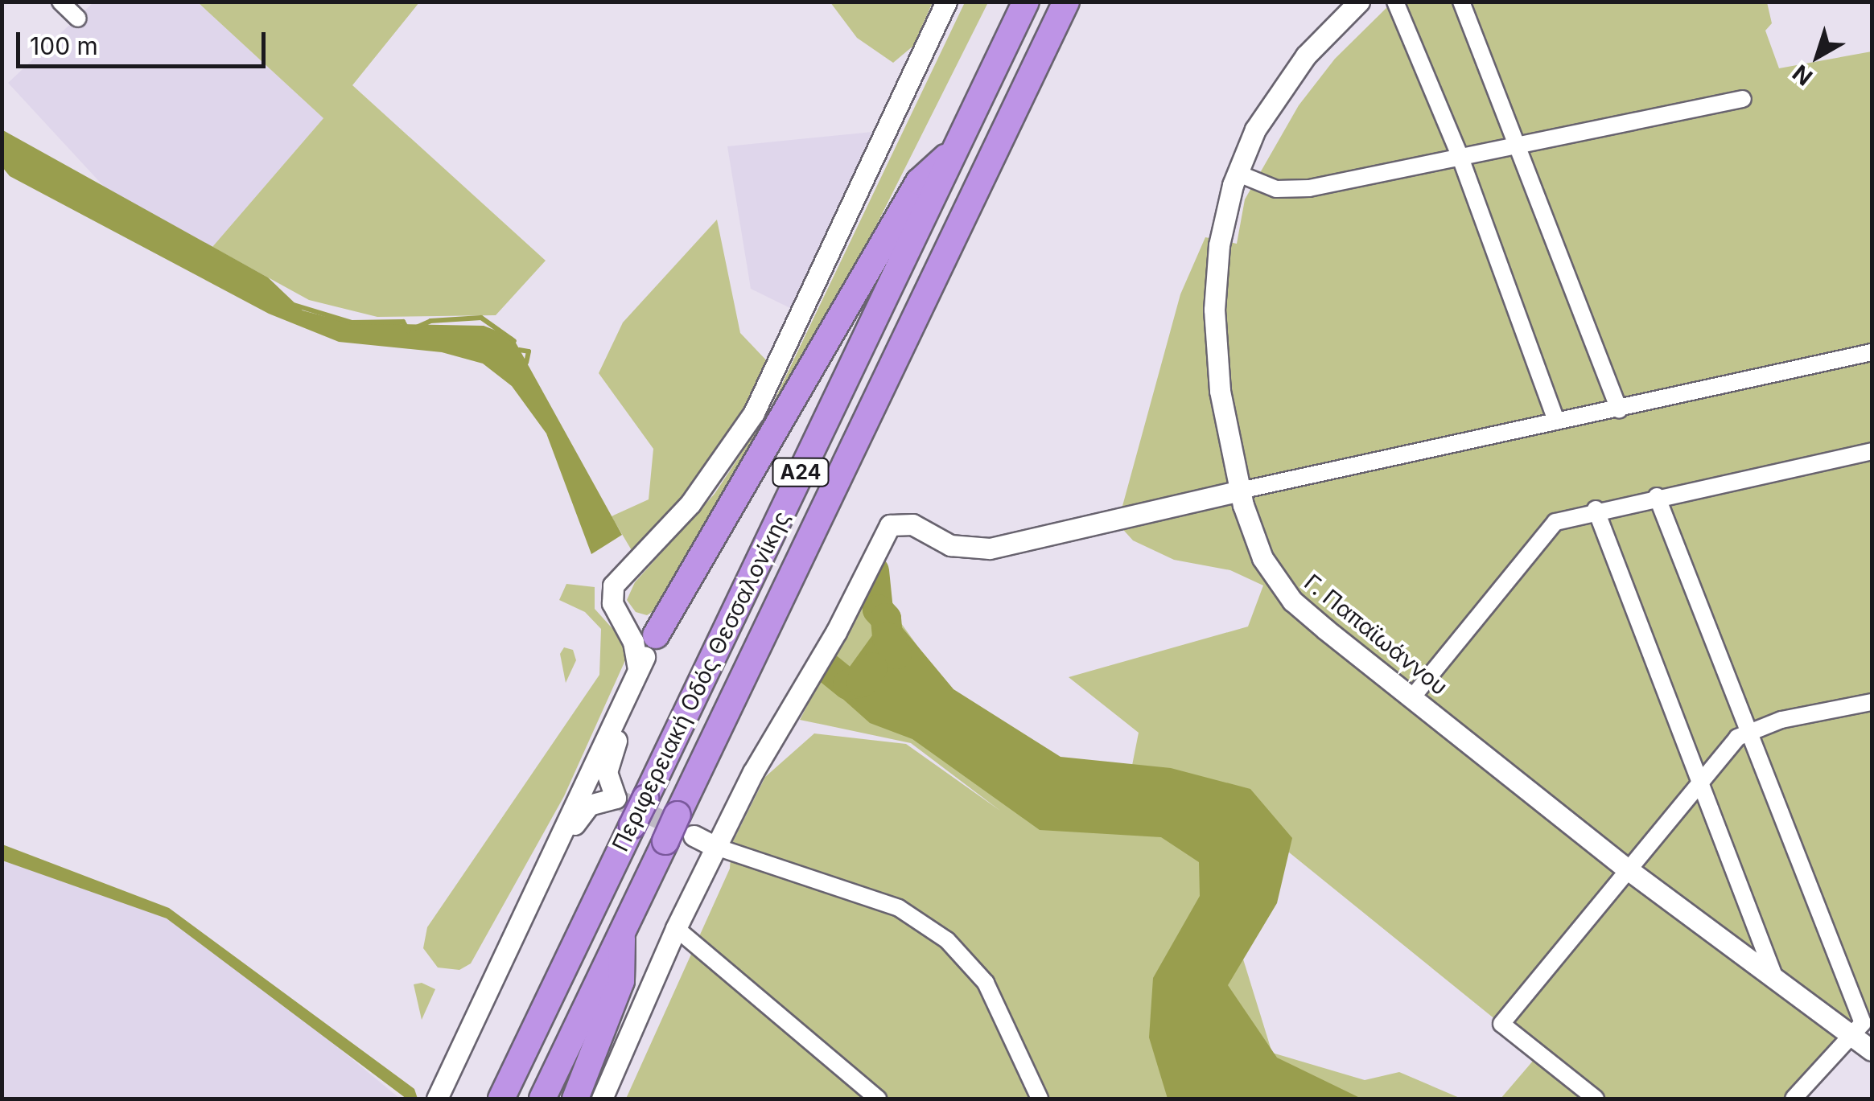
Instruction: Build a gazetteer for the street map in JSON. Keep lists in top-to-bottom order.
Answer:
{
  "streets": {
    "highway": ["Α24", "Περιφερειακή Οδός Θεσσαλονίκης"],
    "street": ["Γ. Παπαϊωάννου"]
  },
  "scale_bar": "100 m",
  "north": "bottom left"
}
